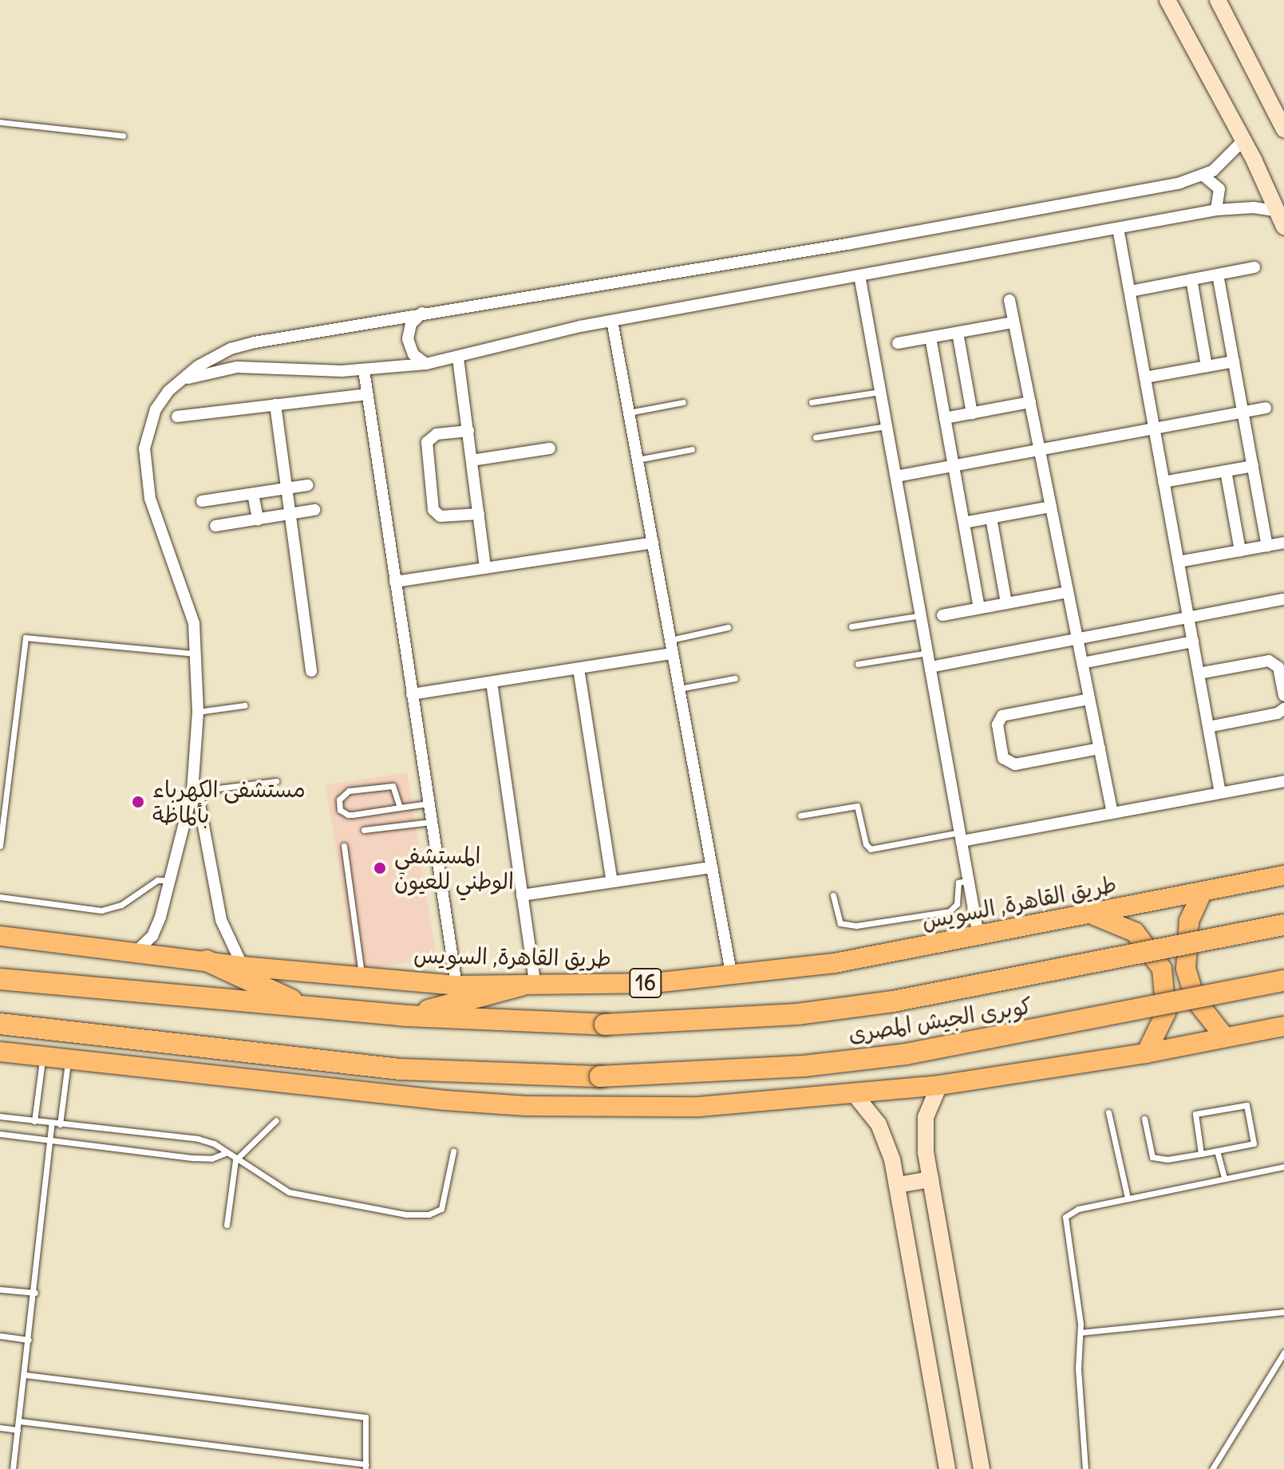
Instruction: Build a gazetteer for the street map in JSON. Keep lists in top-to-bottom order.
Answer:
{
  "streets": {
    "highway": ["16", "كوبرى الجيش المصرى"],
    "main road": ["طريق القاهرة, السويس"]
  },
  "crossings": [
    ["طريق القاهرة, السويس", "16"],
    ["16", "كوبرى الجيش المصرى"]
  ],
  "places": ["مستشفى الكهرباء بألماظة", "المستشفي الوطني للعيون"]
}
